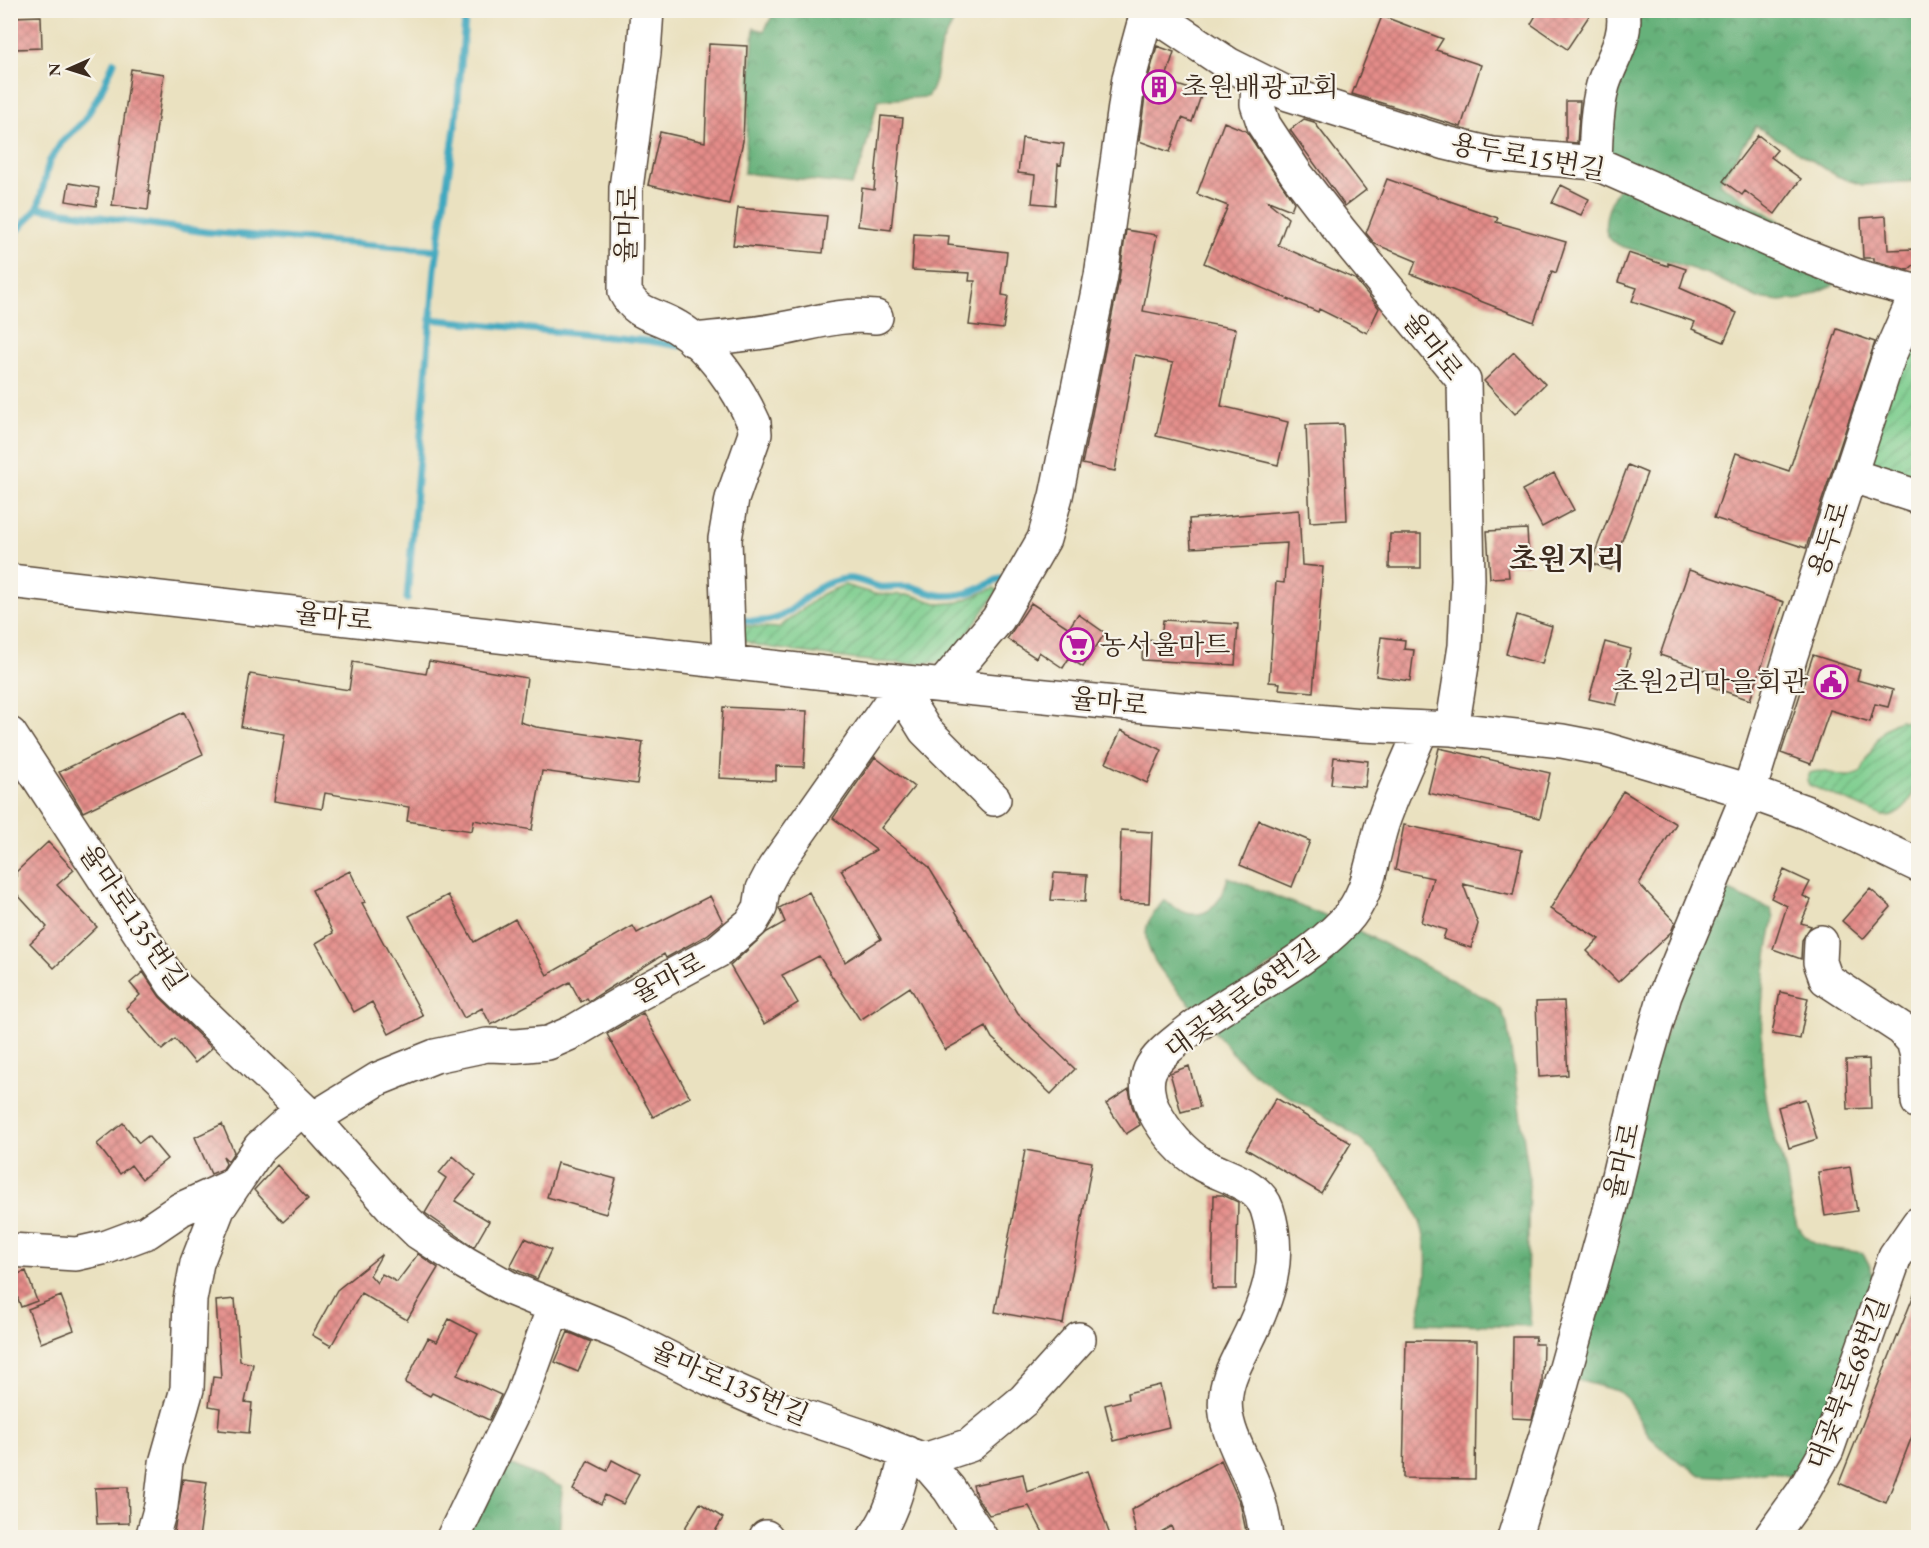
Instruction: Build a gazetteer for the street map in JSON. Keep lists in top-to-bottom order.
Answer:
{
  "streets": {
    "street": [
      "용두로15번길",
      "율마로",
      "용두로",
      "율마로135번길",
      "대곶북로68번길"
    ]
  },
  "crossings": [
    ["용두로15번길", "율마로"],
    ["용두로15번길", "용두로"],
    ["율마로", "용두로"],
    ["율마로", "율마로135번길"],
    ["율마로", "대곶북로68번길"]
  ],
  "districts": ["초원지리"],
  "places": {
    "building": ["초원배광교회"],
    "supermarket": ["농서울마트"],
    "public building": ["초원2리마을회관"]
  },
  "north": "left"
}
